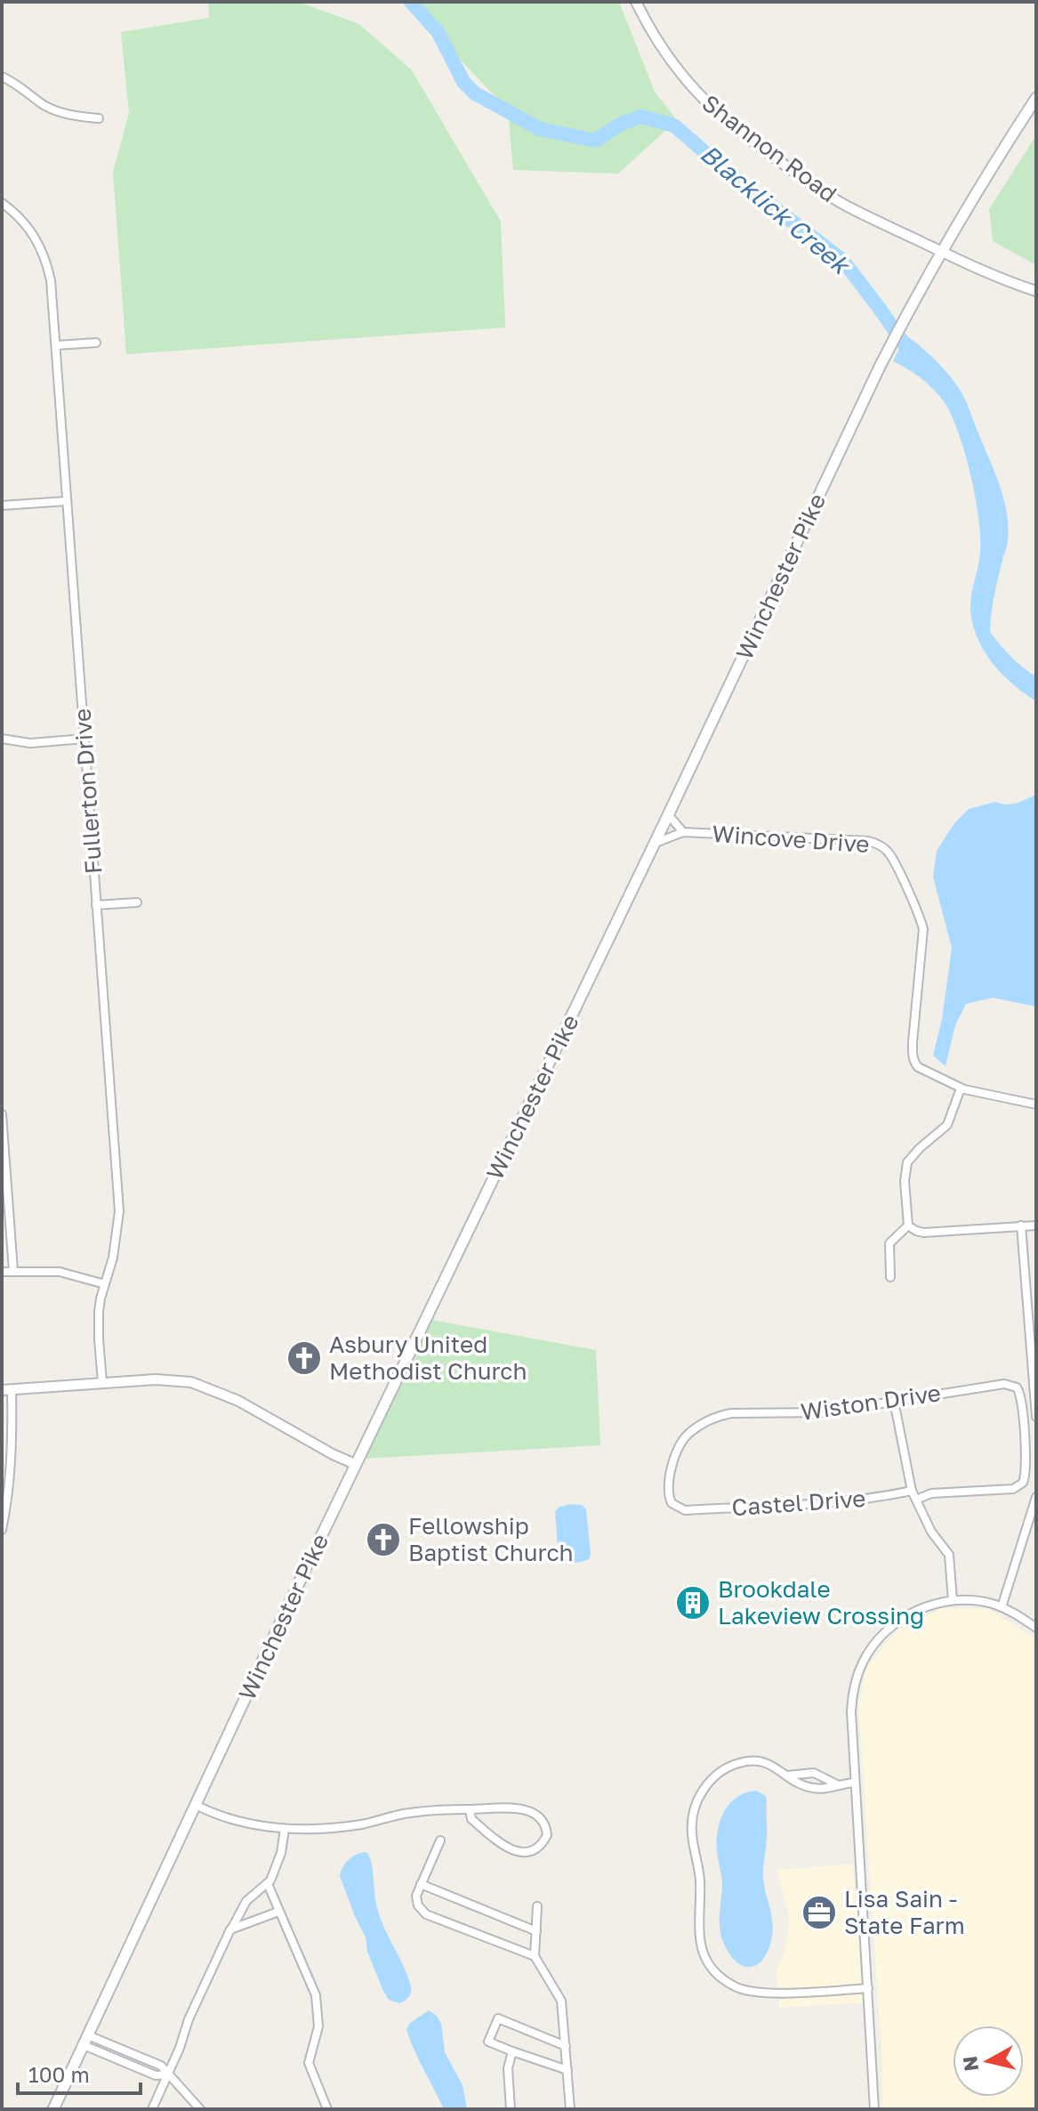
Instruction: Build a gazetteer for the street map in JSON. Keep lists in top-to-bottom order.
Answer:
{
  "streets": {
    "main road": ["Winchester Pike"],
    "street": [
      "Shannon Road",
      "Fullerton Drive",
      "Wincove Drive",
      "Wiston Drive",
      "Castel Drive"
    ]
  },
  "crossings": [
    ["Shannon Road", "Winchester Pike"],
    ["Winchester Pike", "Wincove Drive"],
    ["Wiston Drive", "Castel Drive"]
  ],
  "water": ["Blacklick Creek"],
  "places": {
    "church": ["Asbury United Methodist Church", "Fellowship Baptist Church"],
    "building": ["Brookdale Lakeview Crossing"],
    "office": ["Lisa Sain - State Farm"]
  },
  "scale_bar": "100 m",
  "north": "left"
}
